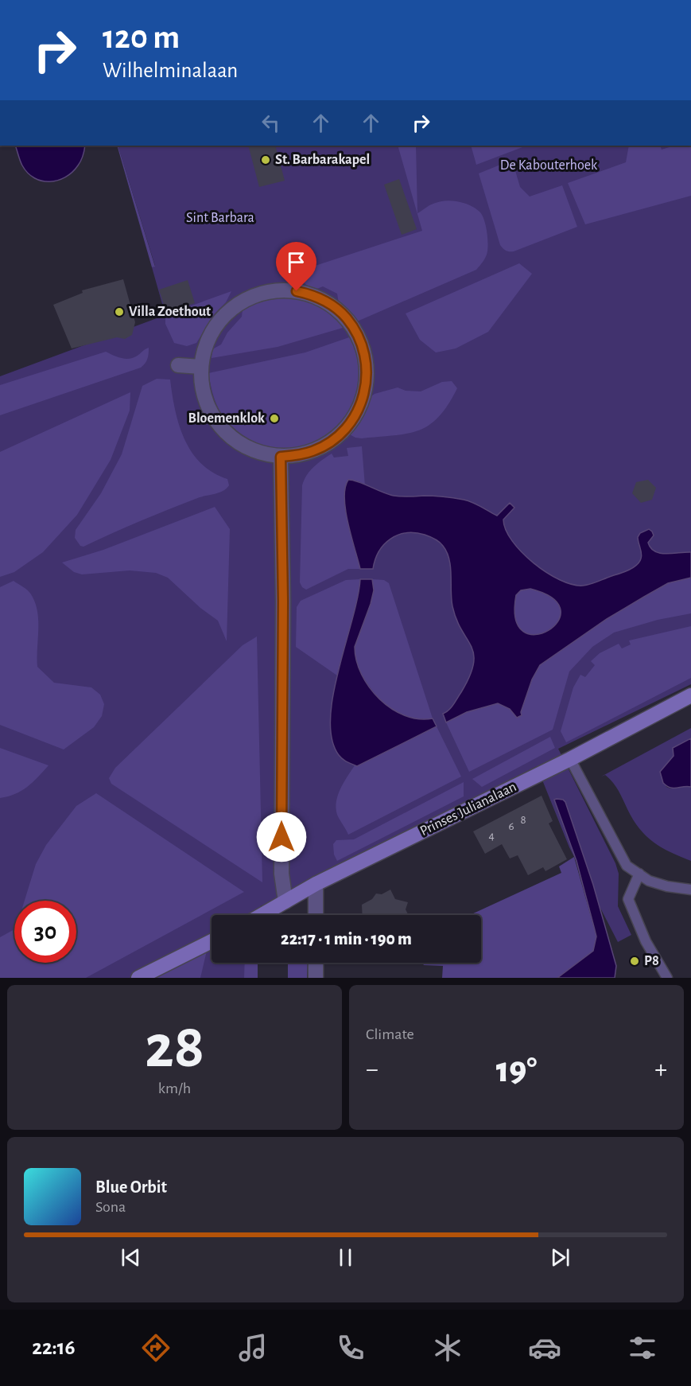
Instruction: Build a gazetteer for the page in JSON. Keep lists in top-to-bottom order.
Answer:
{
  "streets": {
    "street": ["Prinses Julianalaan"]
  },
  "parks": ["De Kabouterhoek", "Sint Barbara"],
  "places": [
    "St. Barbarakapel",
    "Villa Zoethout",
    "Bloemenklok",
    "P8"
  ],
  "house_numbers": ["8", "6", "4"],
  "page": {
    "turn": ["120 m", "Wilhelminalaan"],
    "limit": "30",
    "trip": "22:17 · 1 min · 190 m",
    "tile": [
      ["28", "km/h"],
      "Climate"
    ],
    "heat": ["−", "19°", "+"],
    "song": ["Blue Orbit", "Sona"],
    "tabs": "22:16"
  }
}
